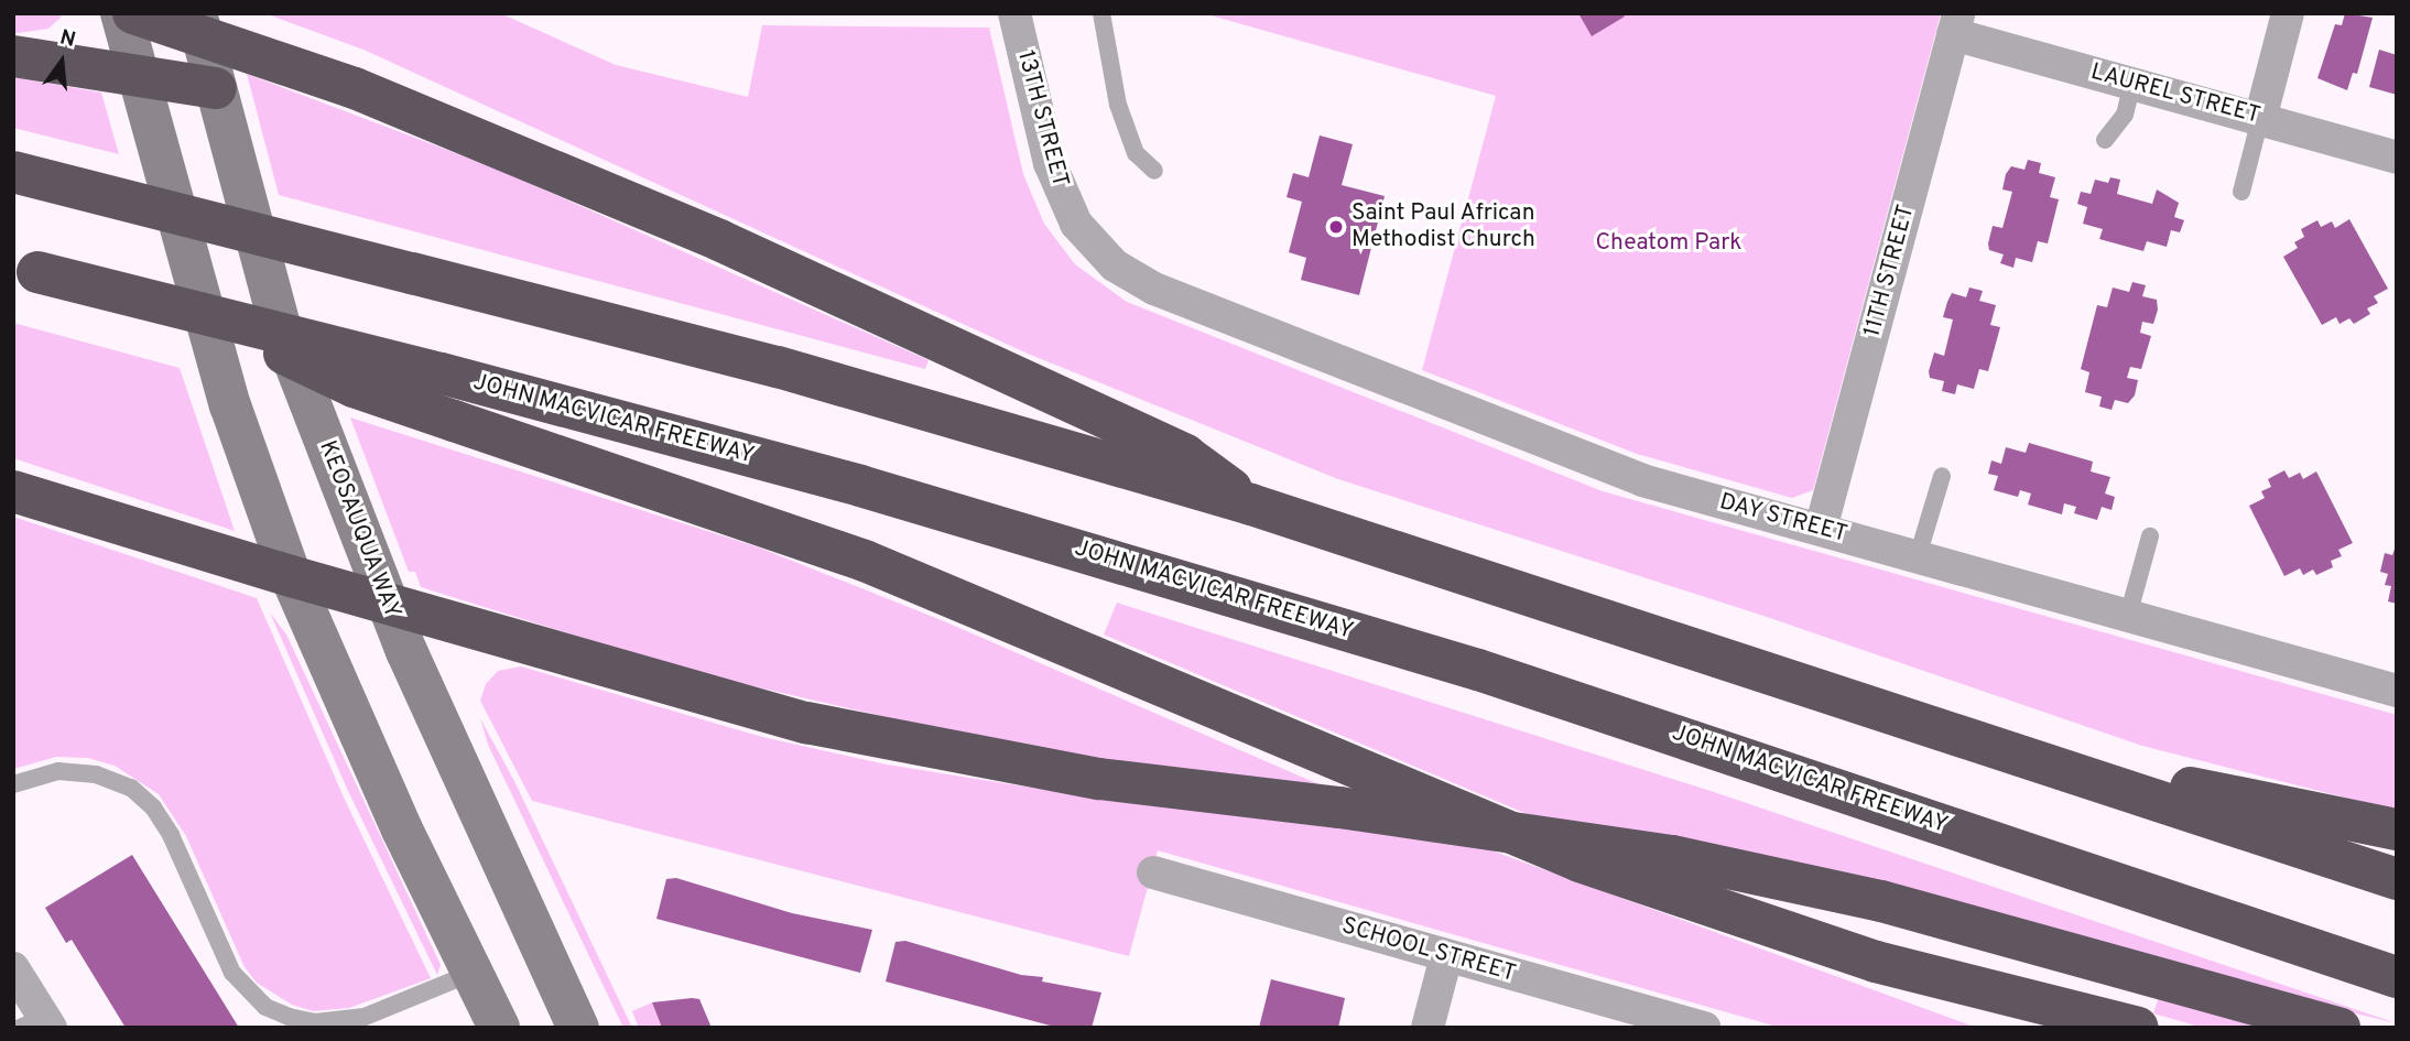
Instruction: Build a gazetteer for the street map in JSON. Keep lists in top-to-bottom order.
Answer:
{
  "streets": {
    "highway": ["JOHN MACVICAR FREEWAY"],
    "main road": ["KEOSAUQUA WAY"],
    "street": [
      "LAUREL STREET",
      "13TH STREET",
      "11TH STREET",
      "DAY STREET",
      "SCHOOL STREET"
    ]
  },
  "crossings": [
    ["LAUREL STREET", "11TH STREET"],
    ["13TH STREET", "DAY STREET"],
    ["11TH STREET", "DAY STREET"]
  ],
  "parks": ["Cheatom Park"],
  "places": ["Saint Paul African Methodist Church"],
  "north": "top"
}
